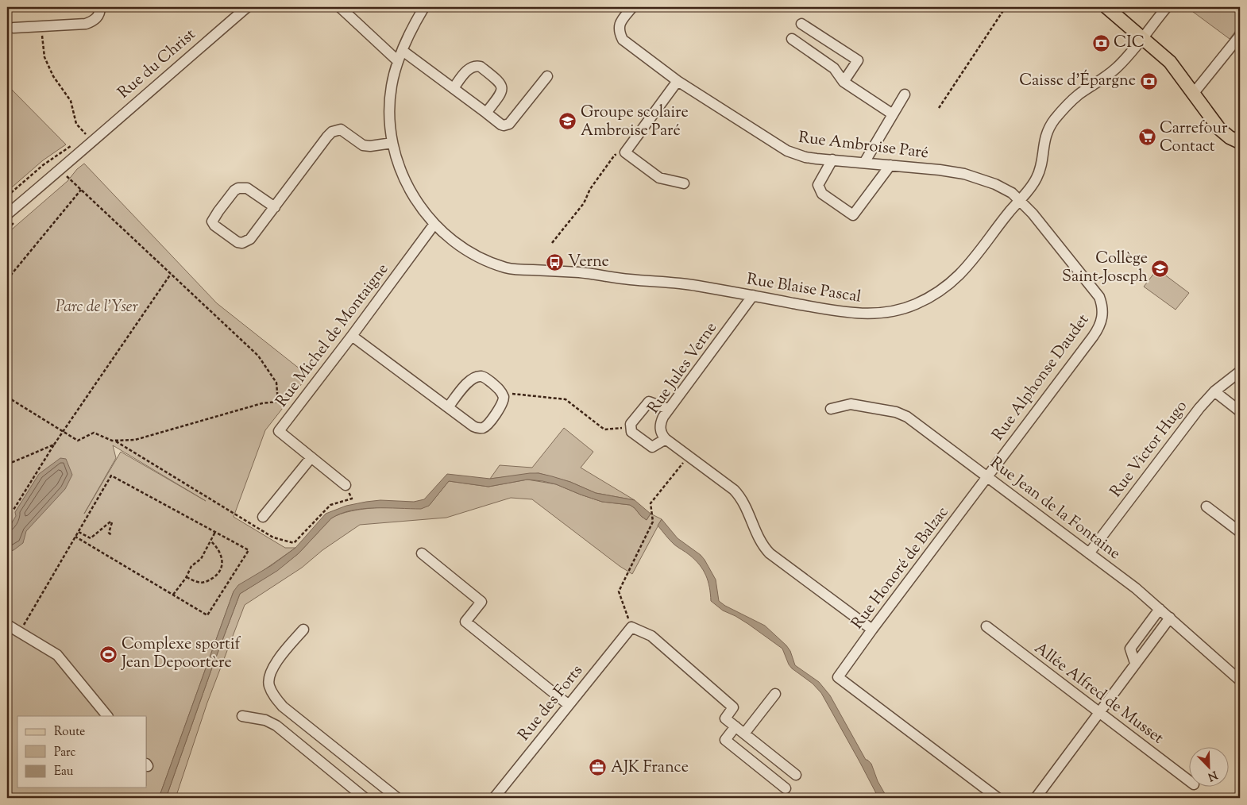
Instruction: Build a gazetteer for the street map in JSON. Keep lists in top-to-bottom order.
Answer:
{
  "streets": {
    "street": [
      "Rue du Christ",
      "Rue Ambroise Paré",
      "Rue Blaise Pascal",
      "Rue Michel de Montaigne",
      "Rue Jules Verne",
      "Rue Alphonse Daudet",
      "Rue Victor Hugo",
      "Rue Jean de la Fontaine",
      "Rue Honoré de Balzac",
      "Allée Alfred de Musset",
      "Rue des Forts"
    ]
  },
  "crossings": [
    ["Rue Ambroise Paré", "Rue Blaise Pascal"],
    ["Rue Ambroise Paré", "Rue Alphonse Daudet"],
    ["Rue Blaise Pascal", "Rue Michel de Montaigne"],
    ["Rue Blaise Pascal", "Rue Jules Verne"],
    ["Rue Blaise Pascal", "Rue Alphonse Daudet"],
    ["Rue Jules Verne", "Rue Honoré de Balzac"],
    ["Rue Alphonse Daudet", "Rue Jean de la Fontaine"],
    ["Rue Alphonse Daudet", "Rue Honoré de Balzac"],
    ["Rue Victor Hugo", "Rue Jean de la Fontaine"],
    ["Rue Jean de la Fontaine", "Rue Honoré de Balzac"]
  ],
  "parks": ["Parc de l'Yser"],
  "places": {
    "bank": ["CIC", "Caisse d'Épargne"],
    "school or university": ["Groupe scolaire Ambroise Paré", "Collège Saint-Joseph"],
    "supermarket": ["Carrefour Contact"],
    "bus stop": ["Verne"],
    "sports": ["Complexe sportif Jean Depoortère"],
    "office": ["AJK France"]
  },
  "legend": ["Route", "Parc", "Eau"],
  "north": "bottom right"
}
